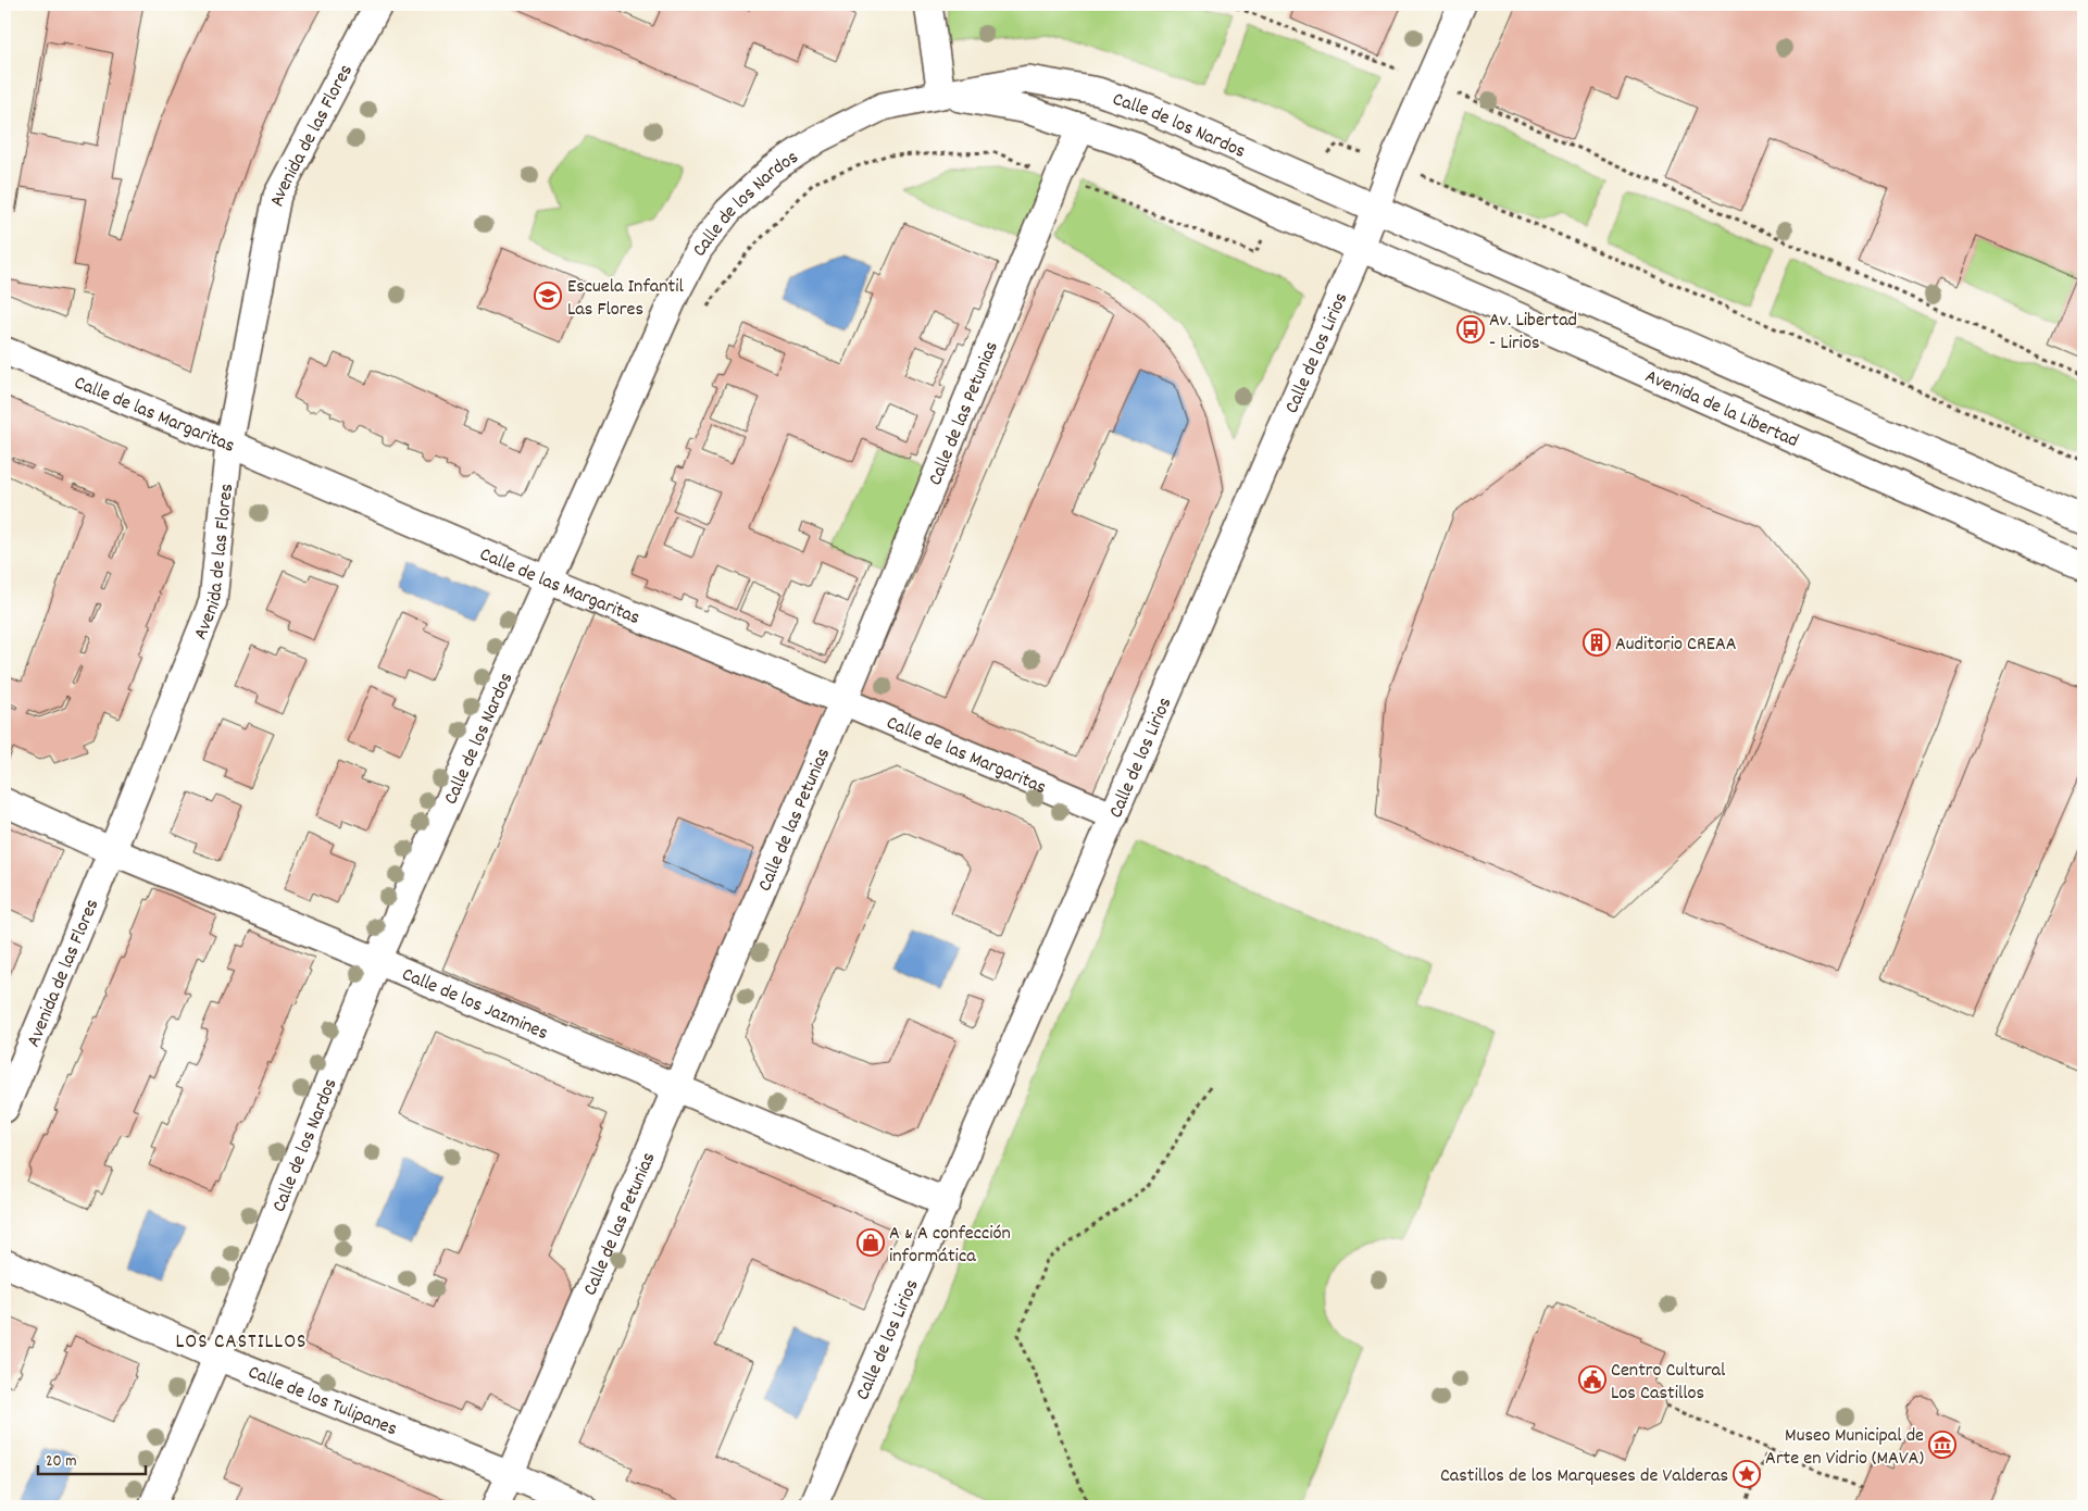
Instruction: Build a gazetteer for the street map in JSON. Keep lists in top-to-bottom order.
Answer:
{
  "streets": {
    "street": [
      "Calle de los Nardos",
      "Avenida de las Flores",
      "Calle de los Lirios",
      "Avenida de la Libertad",
      "Calle de las Margaritas",
      "Calle de las Petunias",
      "Calle de los Jazmines",
      "Calle de los Tulipanes"
    ]
  },
  "crossings": [
    ["Calle de los Nardos", "Calle de los Lirios"],
    ["Calle de los Nardos", "Avenida de la Libertad"],
    ["Calle de los Nardos", "Calle de las Margaritas"],
    ["Calle de los Nardos", "Calle de las Petunias"],
    ["Calle de los Nardos", "Calle de los Jazmines"],
    ["Calle de los Nardos", "Calle de los Tulipanes"],
    ["Avenida de las Flores", "Calle de las Margaritas"],
    ["Avenida de las Flores", "Calle de los Jazmines"],
    ["Calle de los Lirios", "Avenida de la Libertad"],
    ["Calle de los Lirios", "Calle de las Margaritas"],
    ["Calle de los Lirios", "Calle de los Jazmines"],
    ["Calle de las Margaritas", "Calle de las Petunias"],
    ["Calle de las Petunias", "Calle de los Jazmines"],
    ["Calle de las Petunias", "Calle de los Tulipanes"]
  ],
  "districts": ["LOS CASTILLOS"],
  "places": {
    "school or university": ["Escuela Infantil Las Flores"],
    "bus stop": ["Av. Libertad - Lirios"],
    "building": ["Auditorio CREAA"],
    "shop": ["A & A confección informática"],
    "public building": ["Centro Cultural Los Castillos"],
    "museum": ["Museo Municipal de Arte en Vidrio (MAVA)"],
    "place": ["Castillos de los Marqueses de Valderas"]
  },
  "scale_bar": "20 m"
}
